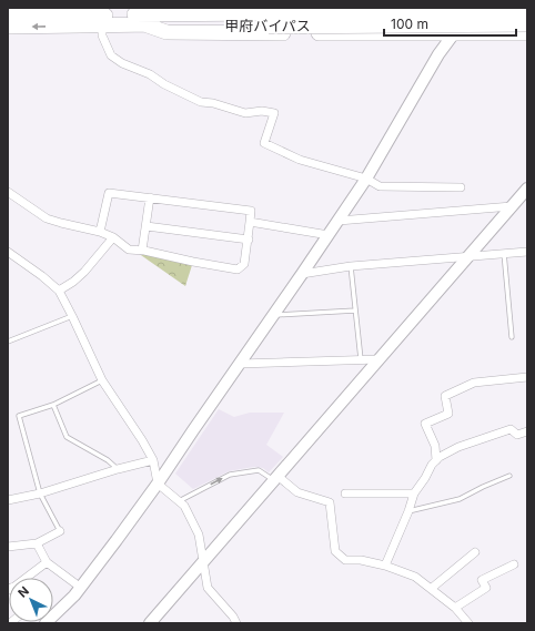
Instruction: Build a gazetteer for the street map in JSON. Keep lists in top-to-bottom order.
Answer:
{
  "streets": {
    "highway": ["甲府バイパス"]
  },
  "scale_bar": "100 m",
  "north": "top left"
}
